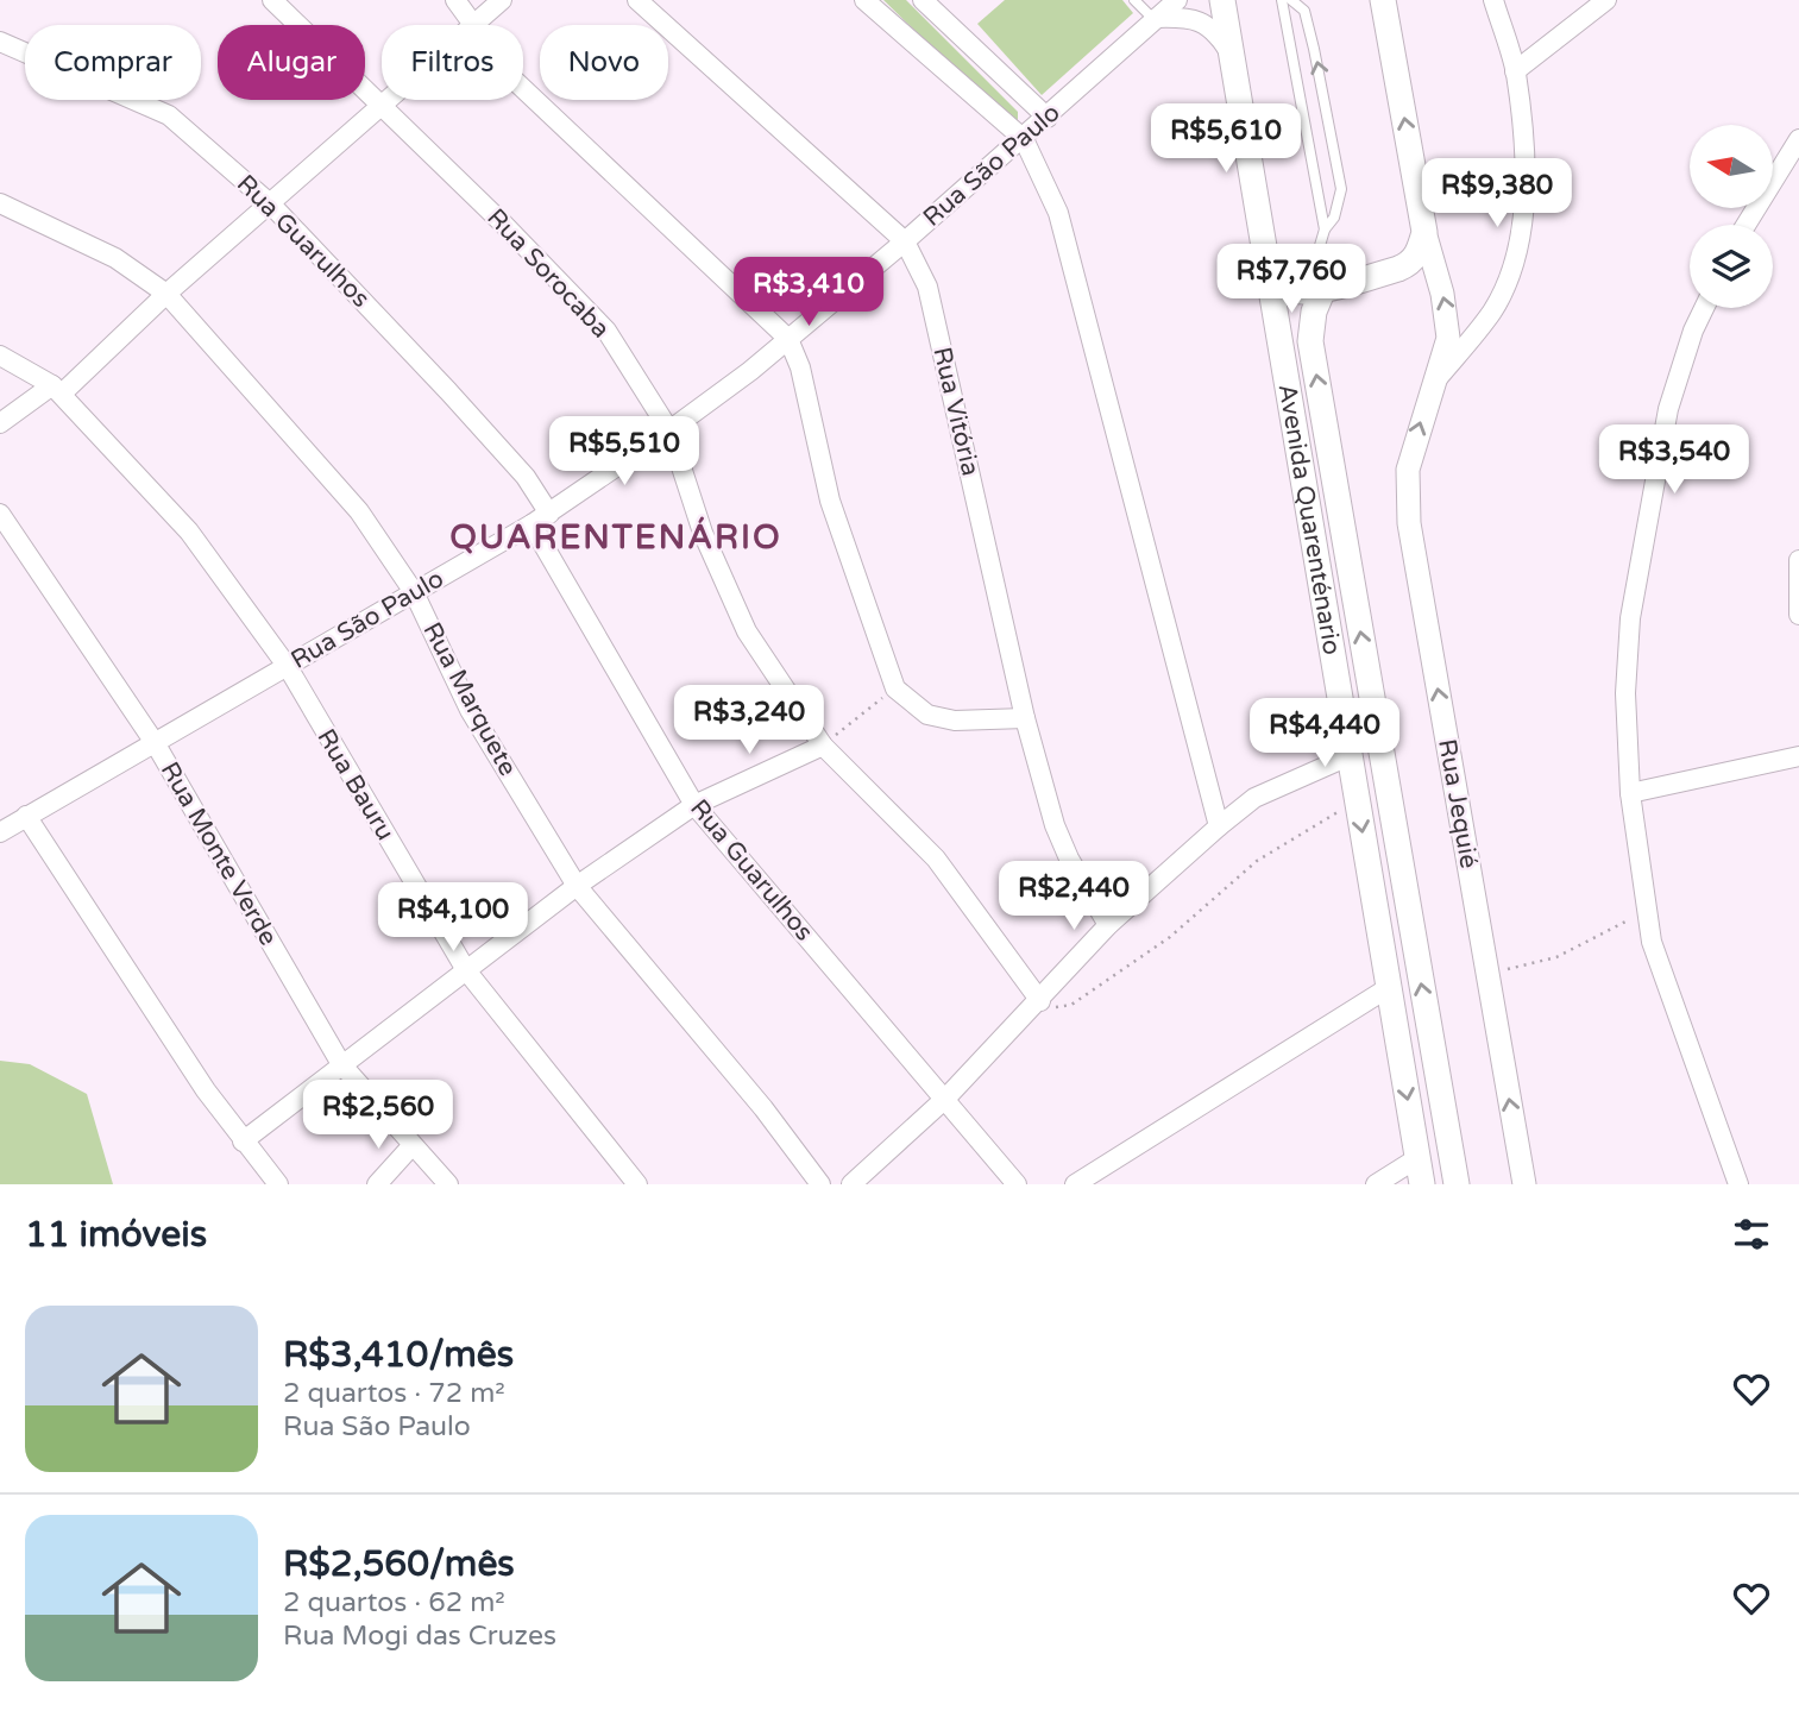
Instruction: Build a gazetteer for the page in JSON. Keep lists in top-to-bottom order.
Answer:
{
  "streets": {
    "main road": ["Avenida Quarenténario"],
    "street": [
      "Rua São Paulo",
      "Rua Guarulhos",
      "Rua Sorocaba",
      "Rua Vitória",
      "Rua Marquete",
      "Rua Bauru",
      "Rua Jequié",
      "Rua Monte Verde"
    ]
  },
  "crossings": [
    ["Rua São Paulo", "Rua Guarulhos"],
    ["Rua São Paulo", "Rua Sorocaba"],
    ["Rua São Paulo", "Rua Vitória"],
    ["Rua São Paulo", "Rua Marquete"],
    ["Rua São Paulo", "Rua Bauru"],
    ["Rua São Paulo", "Rua Monte Verde"]
  ],
  "districts": ["QUARENTENÁRIO"],
  "north": "left",
  "page": {
    "chip": [
      "Comprar",
      "Alugar",
      "Filtros",
      "Novo"
    ],
    "price": [
      "R$5,610",
      "R$9,380",
      "R$7,760",
      "R$3,410",
      "R$5,510",
      "R$3,540",
      "R$3,240",
      "R$4,440",
      "R$2,440",
      "R$4,100",
      "R$2,560"
    ],
    "heading": "11 imóveis",
    "list": [
      {
        "name": "R$3,410/mês",
        "note": "2 quartos · 72 m² · Rua São Paulo"
      },
      {
        "name": "R$2,560/mês",
        "note": "2 quartos · 62 m² · Rua Mogi das Cruzes"
      }
    ]
  }
}
